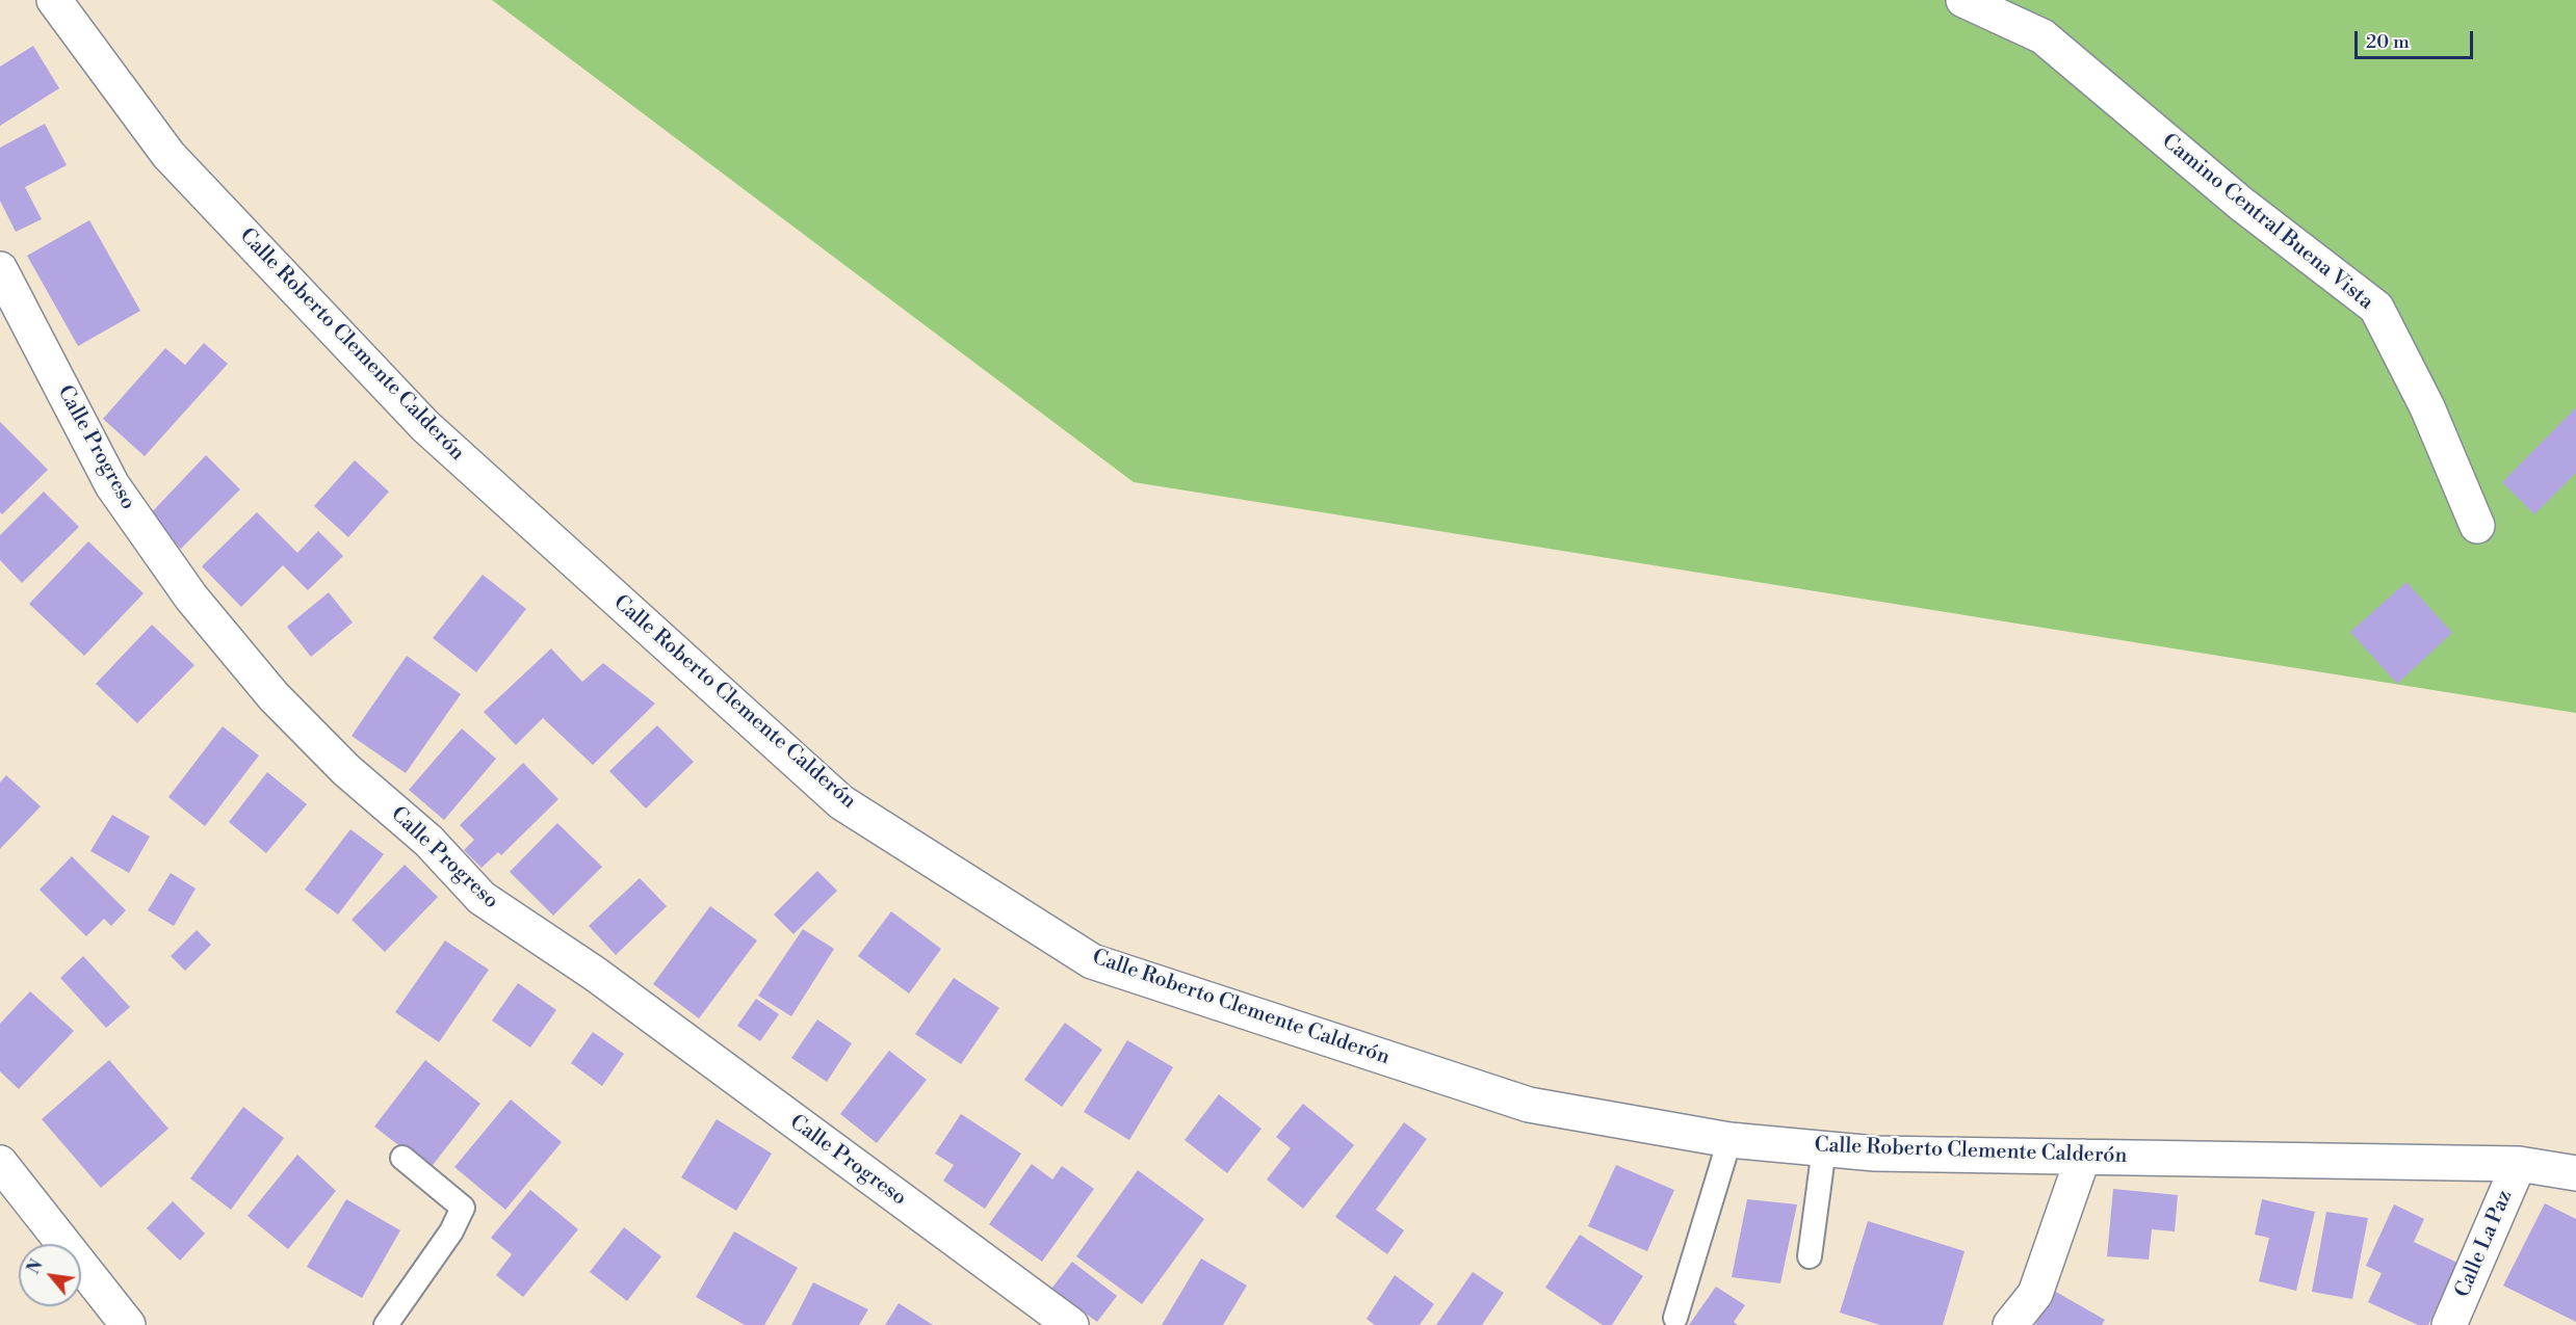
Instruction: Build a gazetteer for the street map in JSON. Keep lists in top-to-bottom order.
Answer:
{
  "streets": {
    "street": [
      "Camino Central Buena Vista",
      "Calle Roberto Clemente Calderón",
      "Calle Progreso",
      "Calle La Paz"
    ]
  },
  "crossings": [
    ["Calle Roberto Clemente Calderón", "Calle La Paz"]
  ],
  "scale_bar": "20 m",
  "north": "top left"
}
